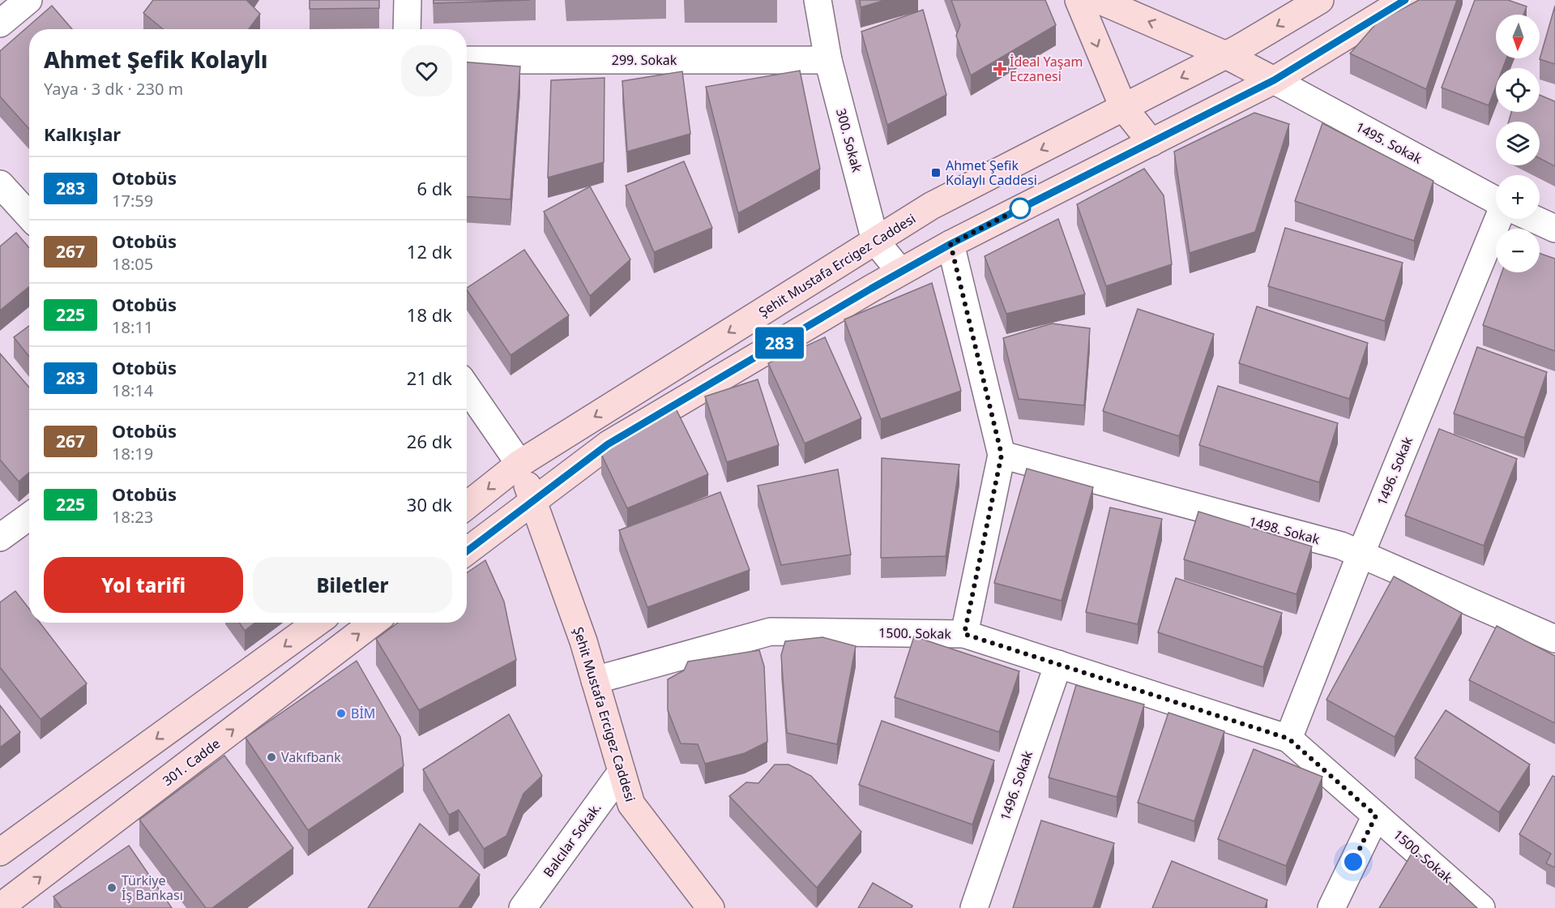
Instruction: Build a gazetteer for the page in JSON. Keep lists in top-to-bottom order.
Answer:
{
  "streets": {
    "main road": ["Şehit Mustafa Ercigez Caddesi", "301. Cadde"],
    "street": [
      "299. Sokak",
      "300. Sokak",
      "1495. Sokak",
      "1496. Sokak",
      "1498. Sokak",
      "1500. Sokak",
      "Balcılar Sokak."
    ]
  },
  "crossings": [
    ["299. Sokak", "300. Sokak"],
    ["300. Sokak", "Şehit Mustafa Ercigez Caddesi"],
    ["Şehit Mustafa Ercigez Caddesi", "1500. Sokak"],
    ["Şehit Mustafa Ercigez Caddesi", "Balcılar Sokak."],
    ["1496. Sokak", "1498. Sokak"],
    ["1496. Sokak", "1500. Sokak"]
  ],
  "places": {
    "health": ["İdeal Yaşam Eczanesi"],
    "transit": ["Ahmet Şefik Kolaylı Caddesi"],
    "other": ["BİM", "Vakıfbank", "Türkiye İş Bankası"]
  },
  "lines": ["bus line 283"],
  "north": "bottom",
  "page": {
    "on_map": "283",
    "map_buttons": ["+", "−"],
    "heading": [
      ["Ahmet Şefik Kolaylı", "Yaya · 3 dk · 230 m"],
      "Kalkışlar"
    ],
    "list": [
      {
        "mark": "283",
        "name": "Otobüs",
        "note": "17:59",
        "value": "6 dk"
      },
      {
        "mark": "267",
        "name": "Otobüs",
        "note": "18:05",
        "value": "12 dk"
      },
      {
        "mark": "225",
        "name": "Otobüs",
        "note": "18:11",
        "value": "18 dk"
      },
      {
        "mark": "283",
        "name": "Otobüs",
        "note": "18:14",
        "value": "21 dk"
      },
      {
        "mark": "267",
        "name": "Otobüs",
        "note": "18:19",
        "value": "26 dk"
      },
      {
        "mark": "225",
        "name": "Otobüs",
        "note": "18:23",
        "value": "30 dk"
      }
    ],
    "buttons": ["Yol tarifi", "Biletler"]
  }
}
